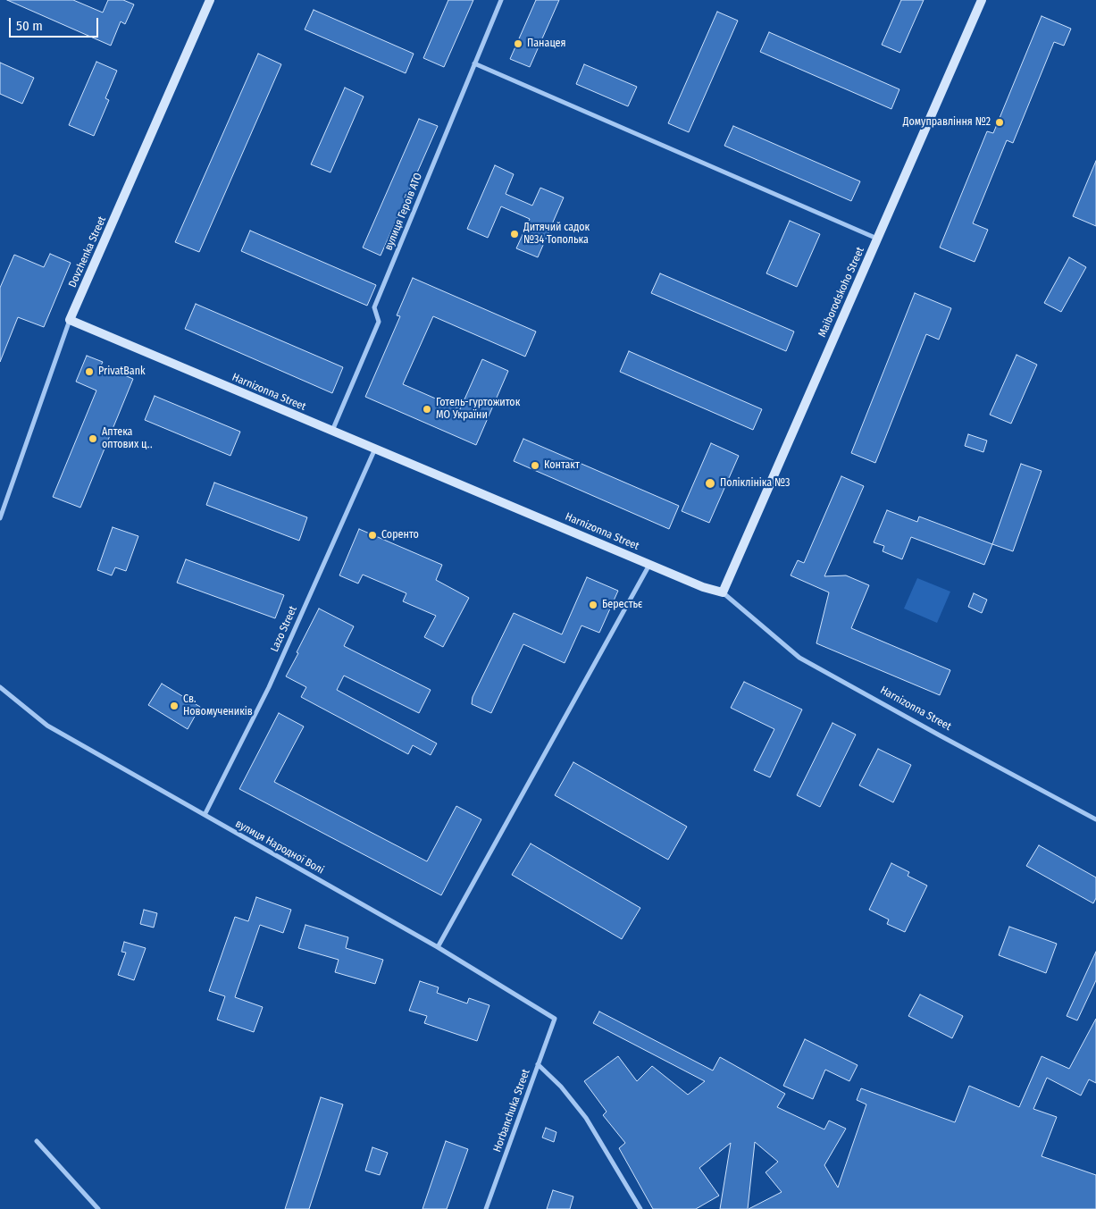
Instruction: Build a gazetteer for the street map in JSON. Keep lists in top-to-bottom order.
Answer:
{
  "streets": {
    "street": [
      "вулиця Героїв АТО",
      "Dovzhenka Street",
      "Maiborodskoho Street",
      "Harnizonna Street",
      "Lazo Street",
      "вулиця Народної Волі",
      "Horbanchuka Street"
    ]
  },
  "crossings": [
    ["вулиця Героїв АТО", "Harnizonna Street"],
    ["Dovzhenka Street", "Harnizonna Street"],
    ["Maiborodskoho Street", "Harnizonna Street"],
    ["Harnizonna Street", "Lazo Street"],
    ["Lazo Street", "вулиця Народної Волі"],
    ["вулиця Народної Волі", "Horbanchuka Street"]
  ],
  "places": [
    "Панацея",
    "Домуправління №2",
    "Дитячий садок №34 Тополька",
    "PrivatBank",
    "Готель-гуртожиток МО України",
    "Аптека оптових ц‥",
    "Контакт",
    "Поліклініка №3",
    "Соренто",
    "Берестьє",
    "Св. Новомучеників"
  ],
  "scale_bar": "50 m"
}
